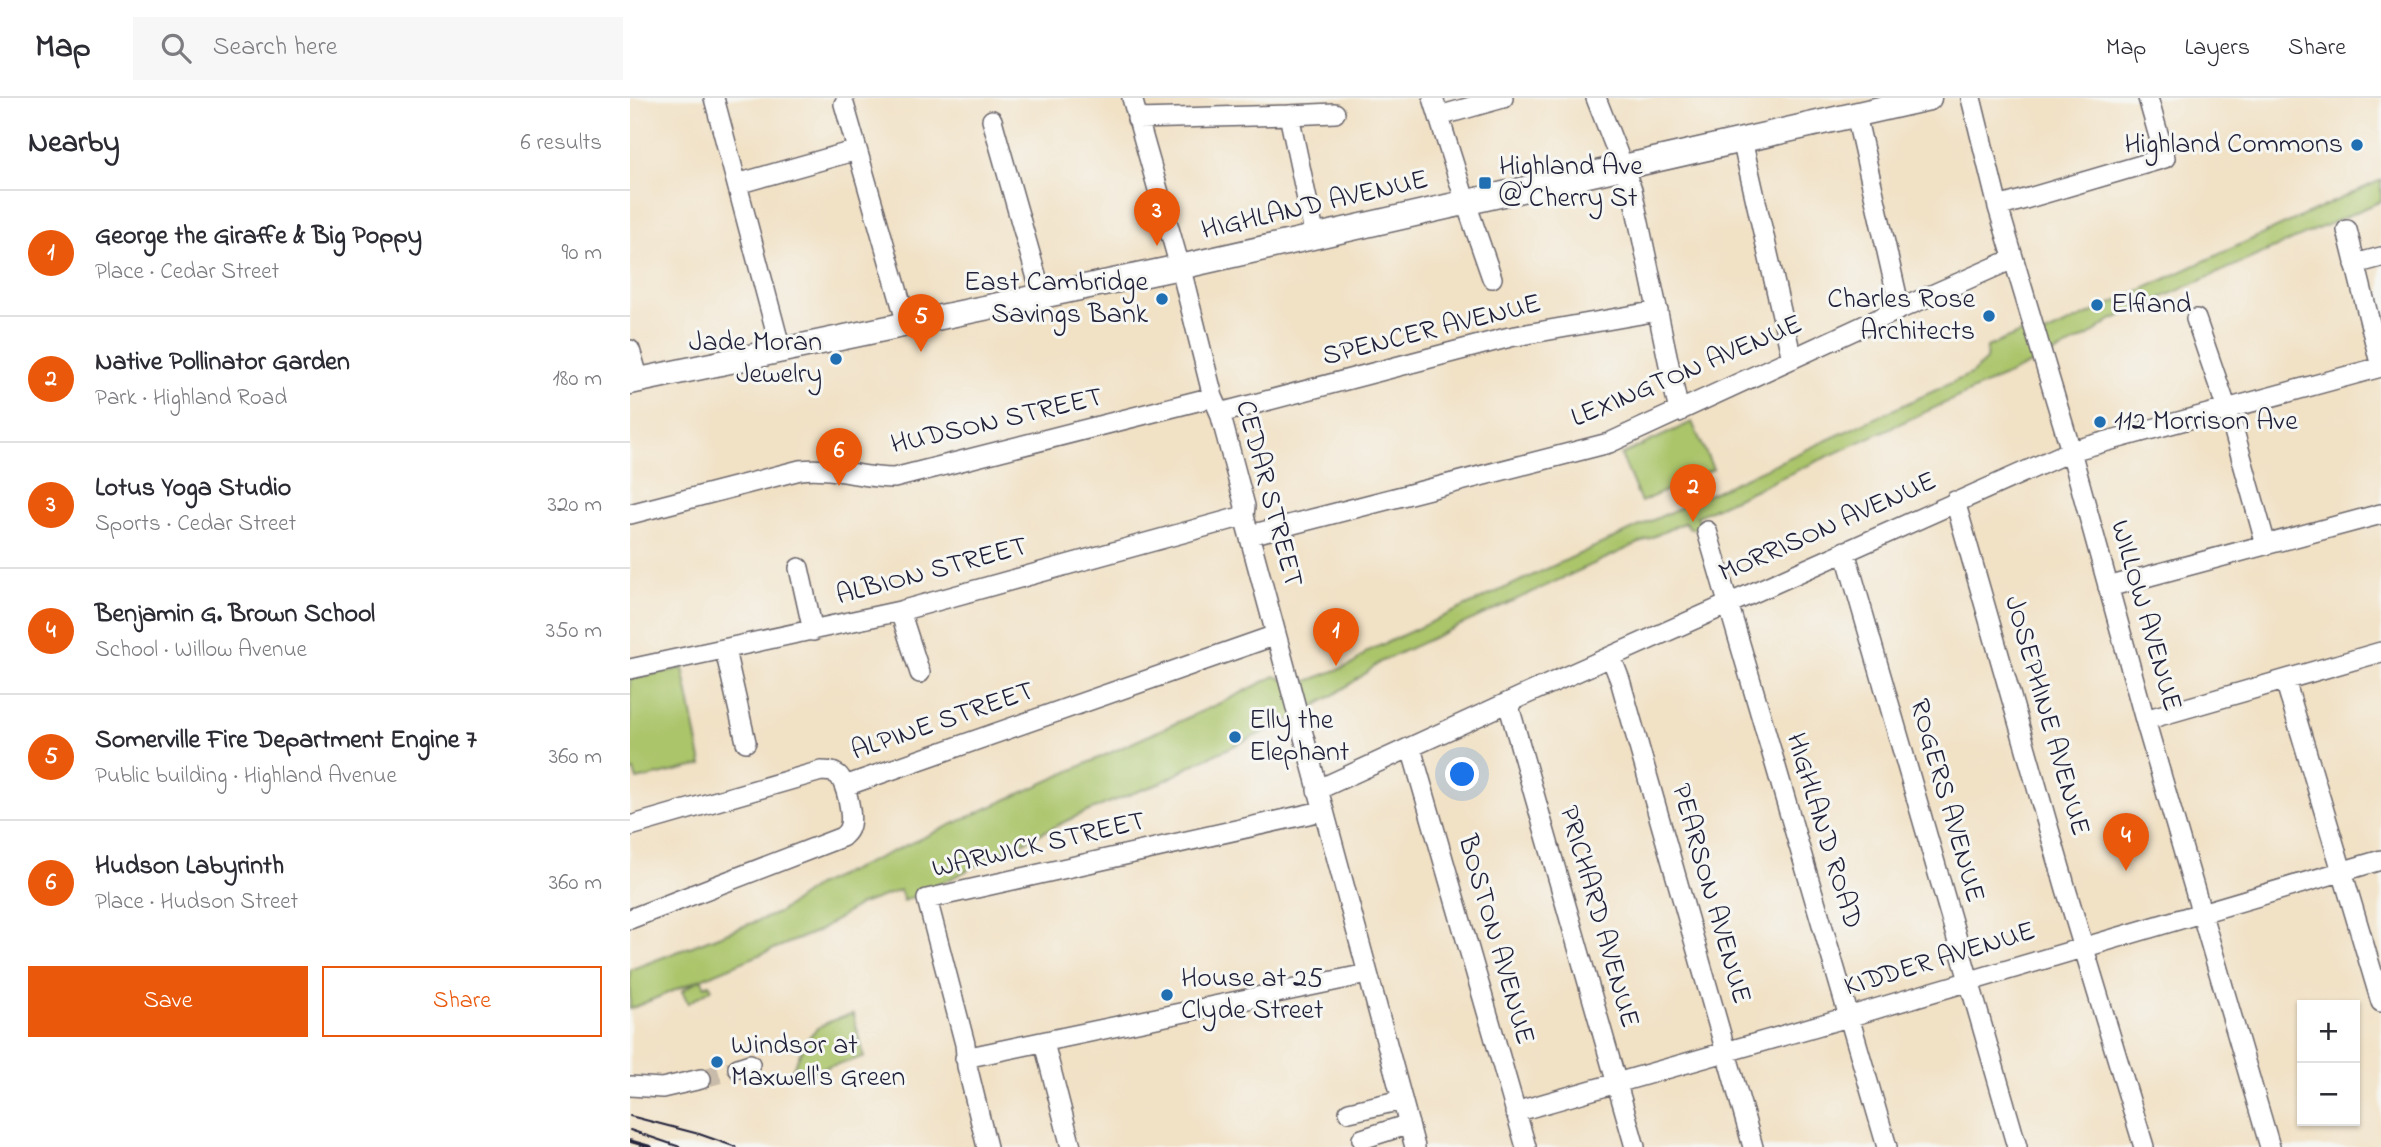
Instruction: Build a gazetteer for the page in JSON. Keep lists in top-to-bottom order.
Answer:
{
  "streets": {
    "main road": ["HIGHLAND AVENUE"],
    "street": [
      "SPENCER AVENUE",
      "LEXINGTON AVENUE",
      "HUDSON STREET",
      "CEDAR STREET",
      "MORRISON AVENUE",
      "ALBION STREET",
      "WILLOW AVENUE",
      "JOSEPHINE AVENUE",
      "ALPINE STREET",
      "ROGERS AVENUE",
      "HIGHLAND ROAD",
      "WARWICK STREET",
      "PEARSON AVENUE",
      "PRICHARD AVENUE",
      "BOSTON AVENUE",
      "KIDDER AVENUE"
    ]
  },
  "crossings": [
    ["HIGHLAND AVENUE", "CEDAR STREET"],
    ["SPENCER AVENUE", "HUDSON STREET"],
    ["SPENCER AVENUE", "CEDAR STREET"],
    ["LEXINGTON AVENUE", "CEDAR STREET"],
    ["LEXINGTON AVENUE", "ALBION STREET"],
    ["LEXINGTON AVENUE", "WILLOW AVENUE"],
    ["HUDSON STREET", "CEDAR STREET"],
    ["CEDAR STREET", "MORRISON AVENUE"],
    ["CEDAR STREET", "ALBION STREET"],
    ["CEDAR STREET", "ALPINE STREET"],
    ["CEDAR STREET", "WARWICK STREET"],
    ["MORRISON AVENUE", "WILLOW AVENUE"],
    ["MORRISON AVENUE", "JOSEPHINE AVENUE"],
    ["MORRISON AVENUE", "ROGERS AVENUE"],
    ["MORRISON AVENUE", "HIGHLAND ROAD"],
    ["MORRISON AVENUE", "PEARSON AVENUE"],
    ["MORRISON AVENUE", "PRICHARD AVENUE"],
    ["MORRISON AVENUE", "BOSTON AVENUE"],
    ["WILLOW AVENUE", "KIDDER AVENUE"],
    ["JOSEPHINE AVENUE", "KIDDER AVENUE"],
    ["ROGERS AVENUE", "KIDDER AVENUE"],
    ["HIGHLAND ROAD", "KIDDER AVENUE"],
    ["PEARSON AVENUE", "KIDDER AVENUE"],
    ["PRICHARD AVENUE", "KIDDER AVENUE"],
    ["BOSTON AVENUE", "KIDDER AVENUE"]
  ],
  "places": {
    "other": [
      "Highland Commons",
      "East Cambridge Savings Bank",
      "Elfland",
      "Charles Rose Architects",
      "Jade Moran Jewelry",
      "112 Morrison Ave",
      "Elly the Elephant",
      "House at 25 Clyde Street",
      "Windsor at Maxwell's Green"
    ],
    "transit": ["Highland Ave @ Cherry St"]
  },
  "page": {
    "header": "Map",
    "search": "Search here",
    "nav": ["Map", "Layers", "Share"],
    "heading": ["Nearby", "6 results"],
    "pins": [
      "3",
      "5",
      "6",
      "2",
      "1",
      "4"
    ],
    "list": [
      {
        "mark": "1",
        "name": "George the Giraffe & Big Poppy",
        "note": "Place · Cedar Street",
        "value": "90 m"
      },
      {
        "mark": "2",
        "name": "Native Pollinator Garden",
        "note": "Park · Highland Road",
        "value": "180 m"
      },
      {
        "mark": "3",
        "name": "Lotus Yoga Studio",
        "note": "Sports · Cedar Street",
        "value": "320 m"
      },
      {
        "mark": "4",
        "name": "Benjamin G. Brown School",
        "note": "School · Willow Avenue",
        "value": "350 m"
      },
      {
        "mark": "5",
        "name": "Somerville Fire Department Engine 7",
        "note": "Public building · Highland Avenue",
        "value": "360 m"
      },
      {
        "mark": "6",
        "name": "Hudson Labyrinth",
        "note": "Place · Hudson Street",
        "value": "360 m"
      }
    ],
    "buttons": ["Save", "Share"],
    "map_buttons": ["+", "−"]
  }
}
